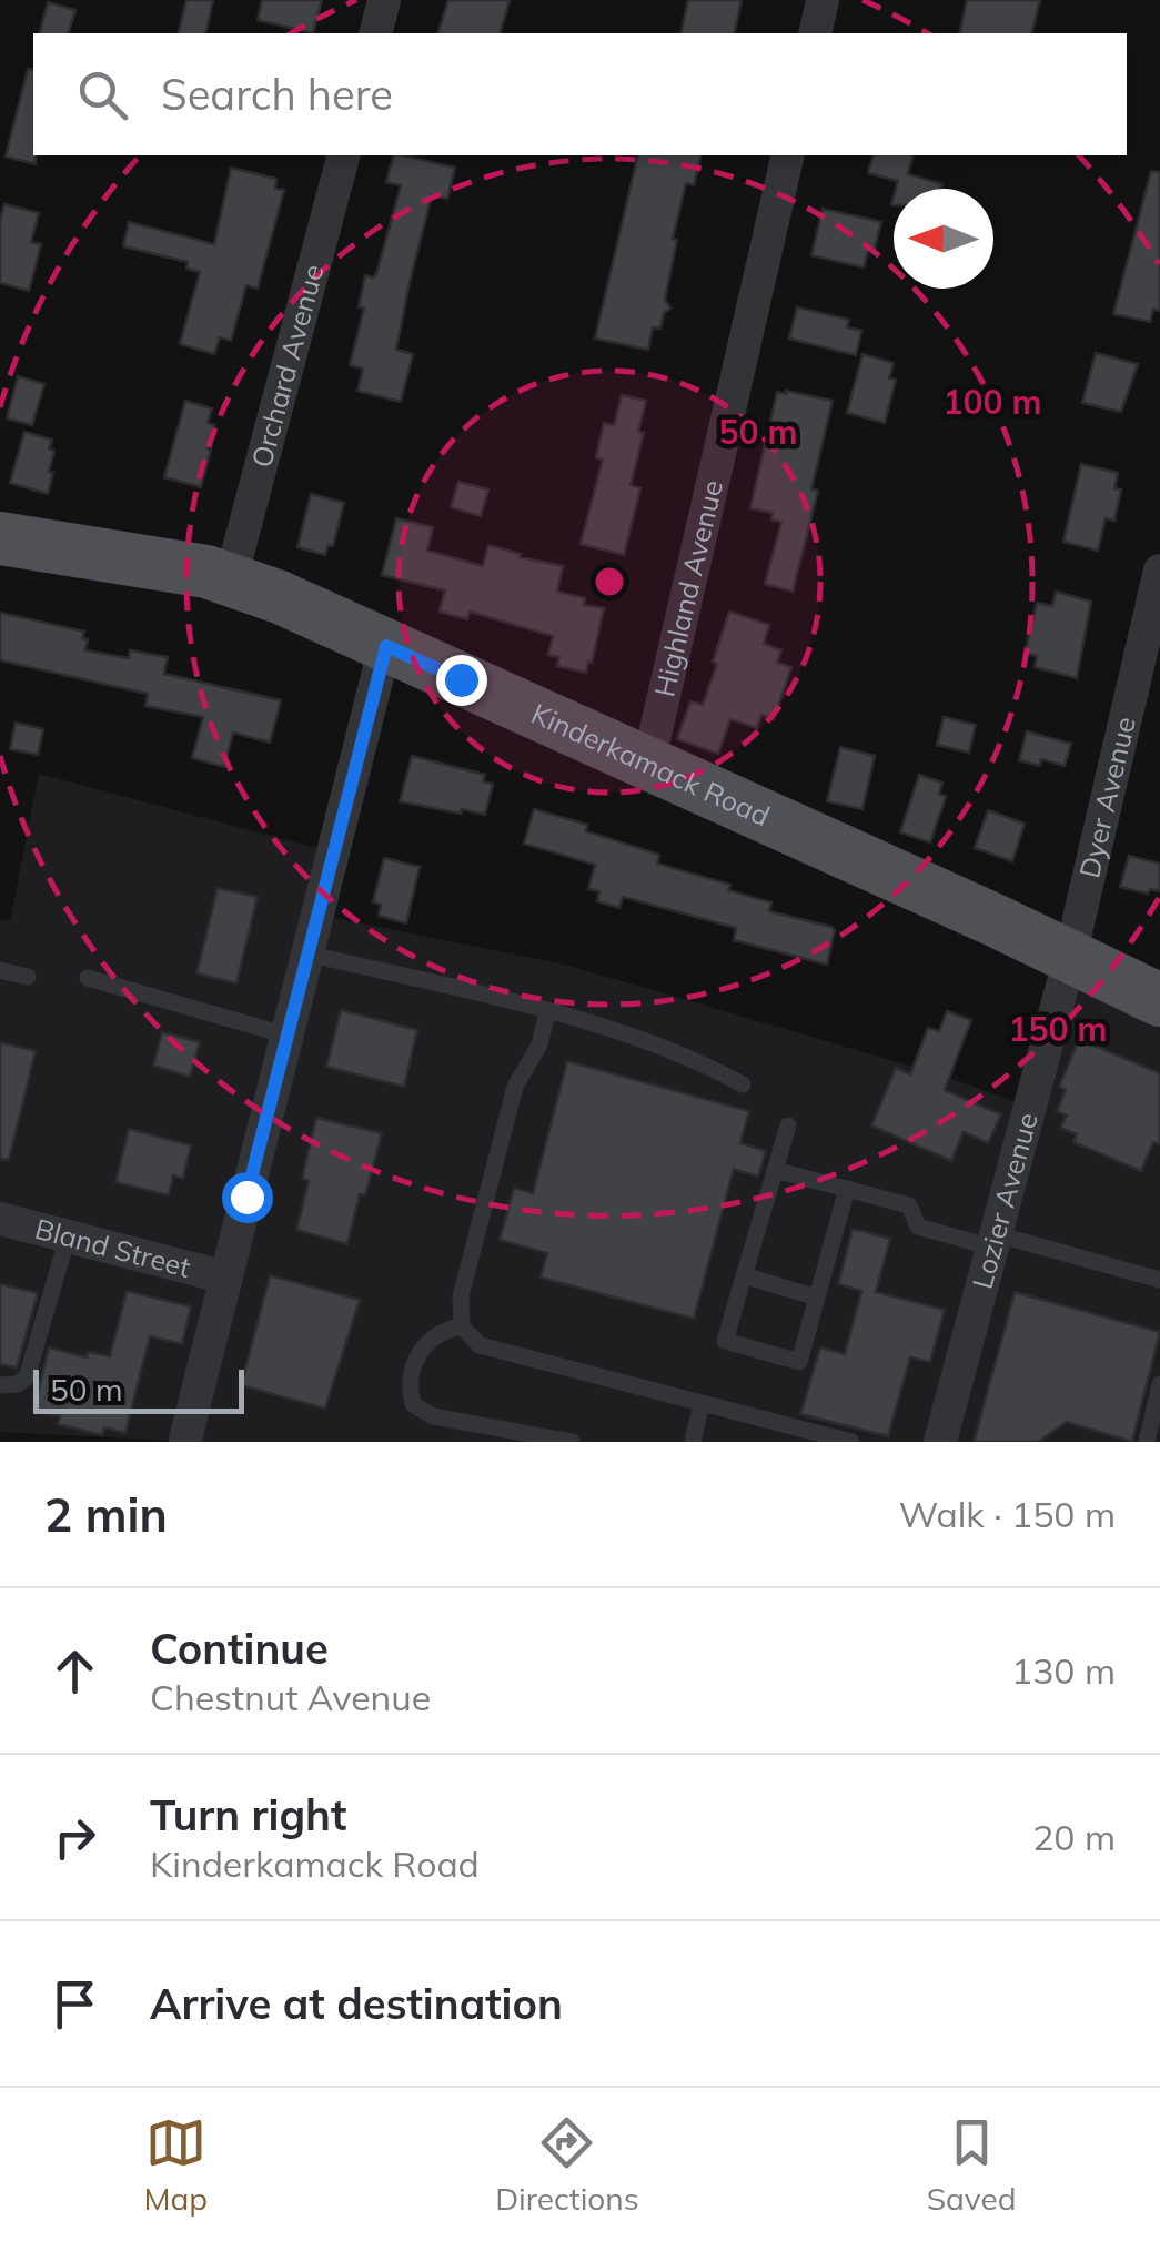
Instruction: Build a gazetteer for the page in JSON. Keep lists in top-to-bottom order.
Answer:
{
  "streets": {
    "main road": ["Kinderkamack Road"],
    "street": [
      "Orchard Avenue",
      "Highland Avenue",
      "Dyer Avenue",
      "Lozier Avenue",
      "Bland Street"
    ]
  },
  "crossings": [
    ["Orchard Avenue", "Kinderkamack Road"],
    ["Highland Avenue", "Kinderkamack Road"],
    ["Kinderkamack Road", "Dyer Avenue"],
    ["Kinderkamack Road", "Lozier Avenue"],
    ["Dyer Avenue", "Lozier Avenue"]
  ],
  "scale_bar": "50 m",
  "north": "left",
  "page": {
    "search": "Search here",
    "scale": "50 m",
    "heading": ["2 min", "Walk · 150 m"],
    "list": [
      ["Continue", "Chestnut Avenue", "130 m"],
      ["Turn right", "Kinderkamack Road", "20 m"],
      "Arrive at destination"
    ],
    "nav": ["Map", "Directions", "Saved"]
  },
  "rings": ["100 m", "50 m", "150 m"]
}
